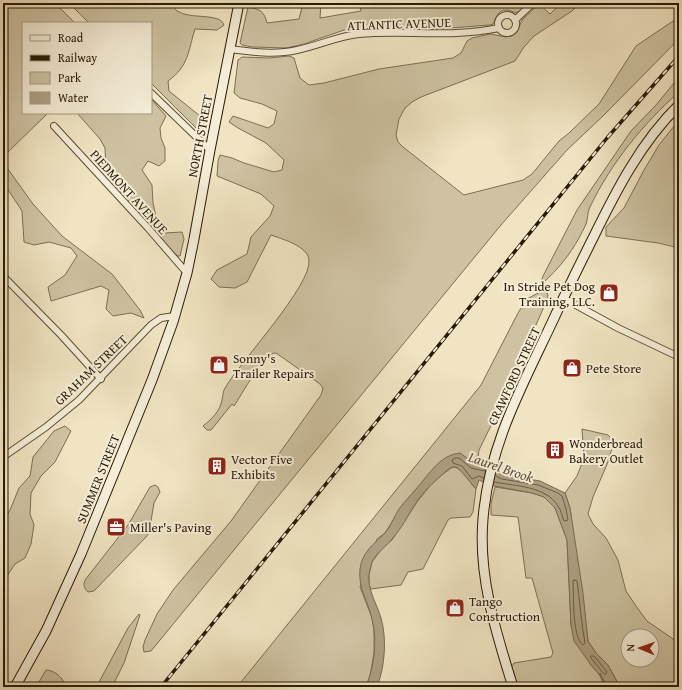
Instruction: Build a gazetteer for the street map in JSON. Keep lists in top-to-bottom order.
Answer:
{
  "streets": {
    "main road": ["NORTH STREET", "CRAWFORD STREET", "SUMMER STREET"],
    "street": ["ATLANTIC AVENUE", "PIEDMONT AVENUE", "GRAHAM STREET"]
  },
  "crossings": [
    ["ATLANTIC AVENUE", "NORTH STREET"],
    ["NORTH STREET", "PIEDMONT AVENUE"],
    ["NORTH STREET", "SUMMER STREET"],
    ["PIEDMONT AVENUE", "SUMMER STREET"],
    ["GRAHAM STREET", "SUMMER STREET"]
  ],
  "water": ["Laurel Brook"],
  "places": {
    "shop": [
      "In Stride Pet Dog Training, LLC.",
      "Sonny's Trailer Repairs",
      "Pete Store",
      "Tango Construction"
    ],
    "building": ["Wonderbread Bakery Outlet", "Vector Five Exhibits"],
    "office": ["Miller's Paving"]
  },
  "legend": [
    "Road",
    "Railway",
    "Park",
    "Water"
  ],
  "north": "left"
}
